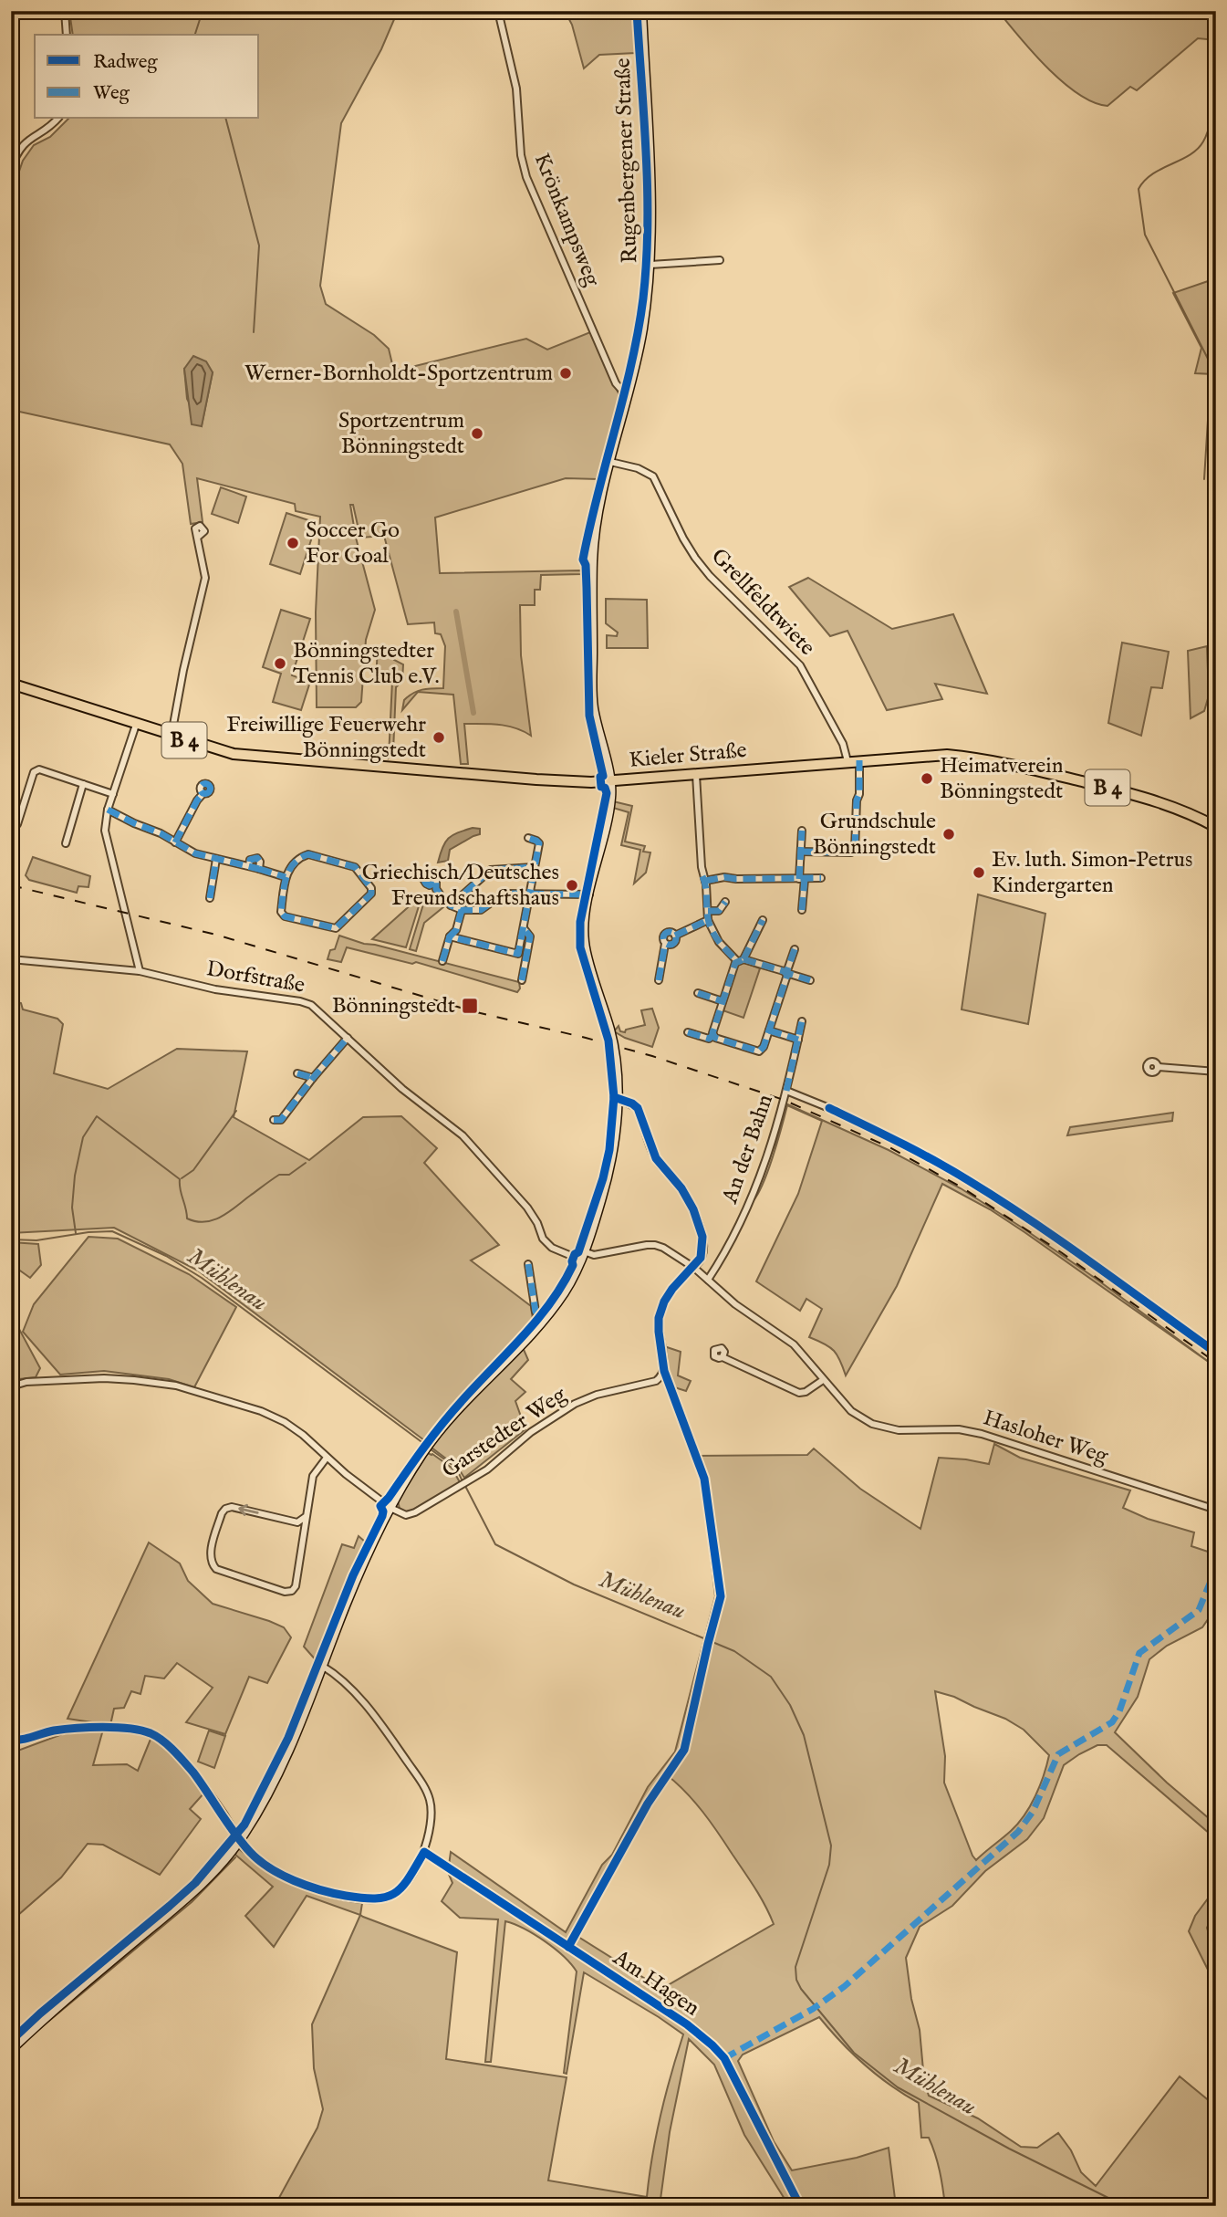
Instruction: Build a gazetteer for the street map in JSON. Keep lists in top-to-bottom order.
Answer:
{
  "streets": {
    "main road": ["Rugenbergener Straße", "B 4", "Kieler Straße"],
    "street": [
      "Krönkampsweg",
      "Grellfeldtwiete",
      "Dorfstraße",
      "An der Bahn",
      "Garstedter Weg",
      "Hasloher Weg",
      "Am Hagen"
    ]
  },
  "crossings": [
    ["Rugenbergener Straße", "Krönkampsweg"],
    ["Rugenbergener Straße", "Grellfeldtwiete"],
    ["Rugenbergener Straße", "Kieler Straße"],
    ["Rugenbergener Straße", "Dorfstraße"],
    ["Rugenbergener Straße", "Garstedter Weg"],
    ["Rugenbergener Straße", "Hasloher Weg"],
    ["Grellfeldtwiete", "Kieler Straße"],
    ["Dorfstraße", "Hasloher Weg"],
    ["An der Bahn", "Hasloher Weg"],
    ["Garstedter Weg", "Hasloher Weg"]
  ],
  "water": ["Mühlenau"],
  "places": {
    "other": [
      "Werner-Bornholdt-Sportzentrum",
      "Sportzentrum Bönningstedt",
      "Soccer Go For Goal",
      "Bönningstedter Tennis Club e.V.",
      "Freiwillige Feuerwehr Bönningstedt",
      "Heimatverein Bönningstedt",
      "Grundschule Bönningstedt",
      "Ev. luth. Simon–Petrus Kindergarten",
      "Griechisch/Deutsches Freundschaftshaus"
    ],
    "transit": ["Bönningstedt"]
  },
  "legend": ["Radweg", "Weg"]
}
